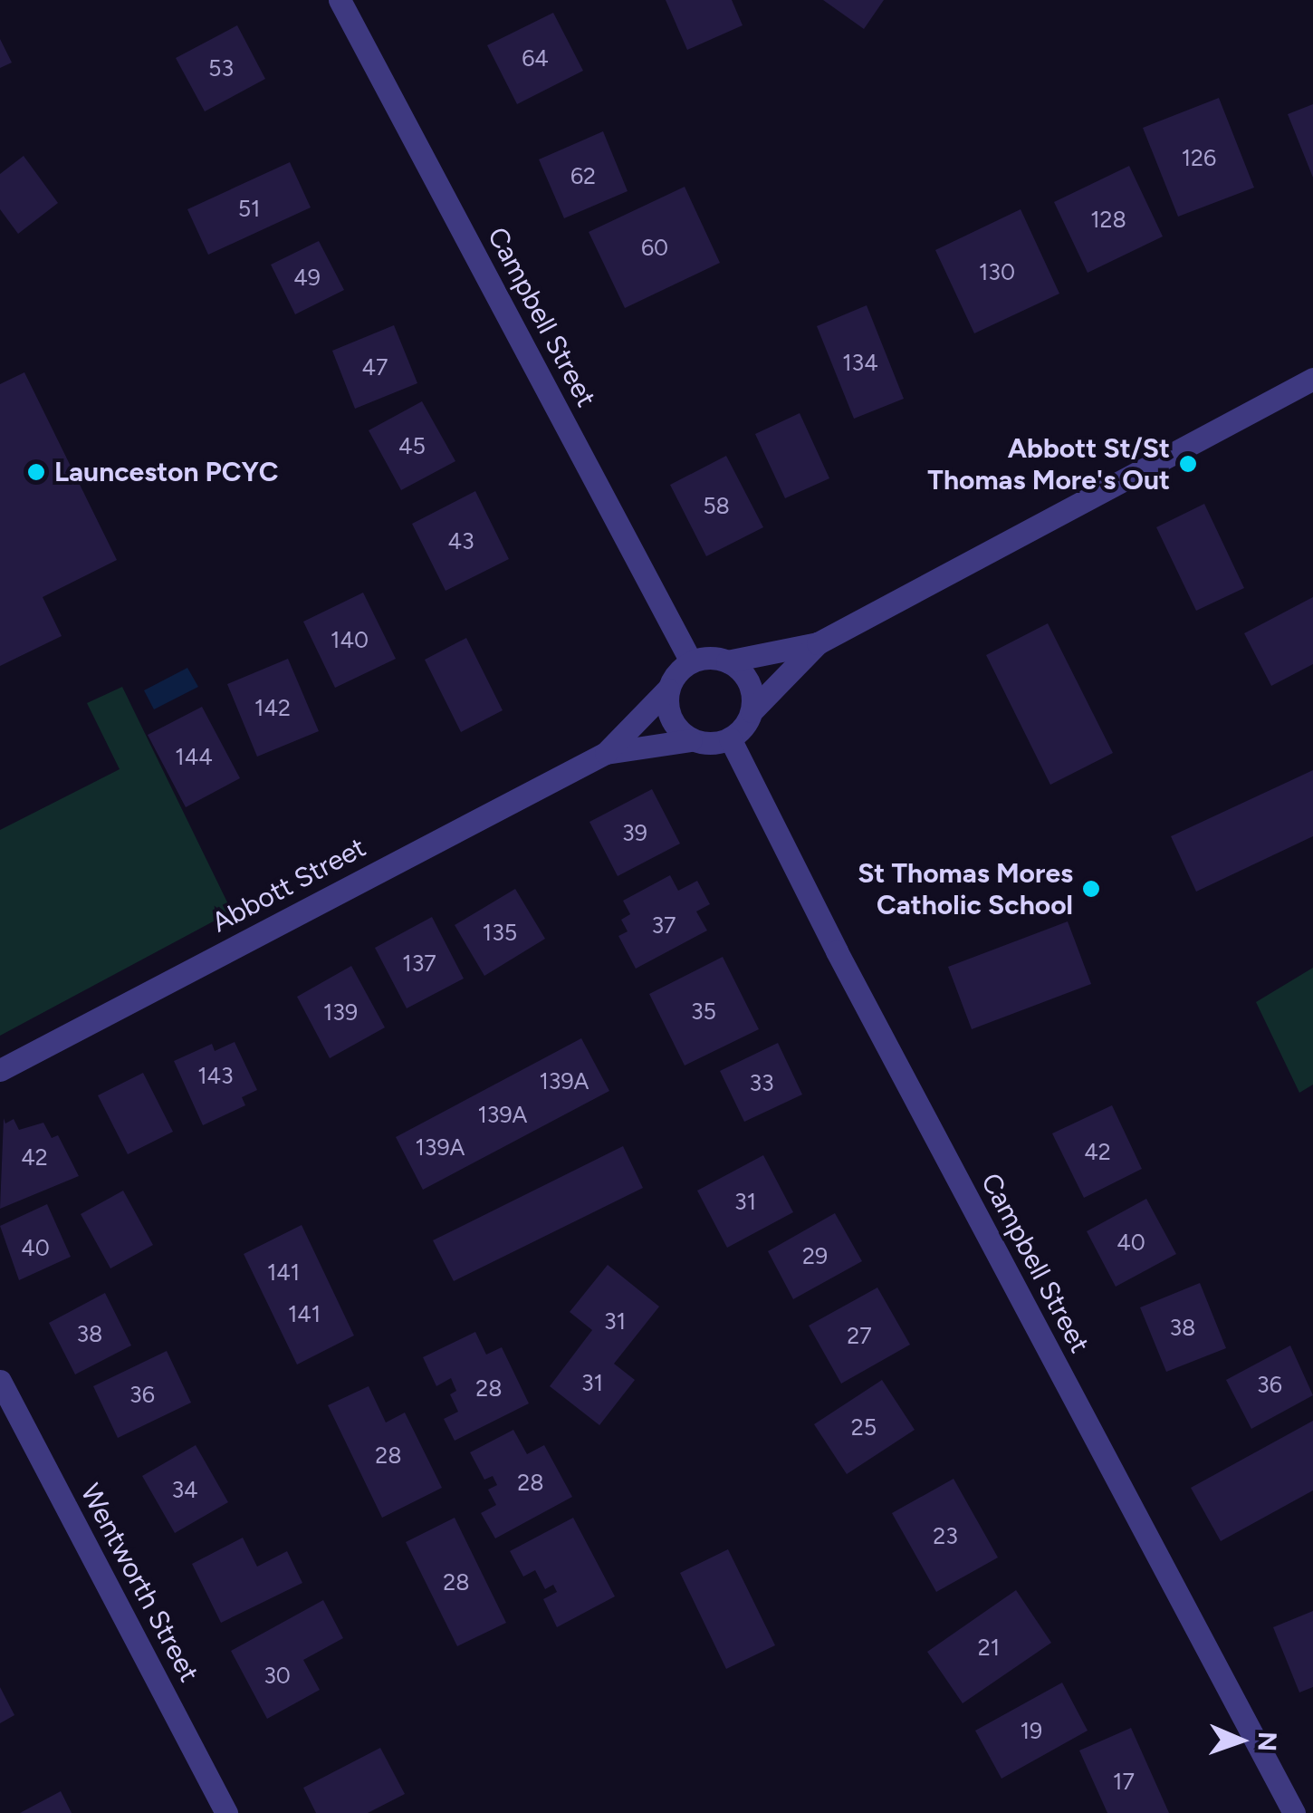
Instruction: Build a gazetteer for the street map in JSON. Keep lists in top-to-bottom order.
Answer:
{
  "streets": {
    "street": ["Campbell Street", "Abbott Street", "Wentworth Street"]
  },
  "crossings": [
    ["Campbell Street", "Abbott Street"]
  ],
  "places": ["Abbott St/St Thomas More's Out", "Launceston PCYC", "St Thomas Mores Catholic School"],
  "house_numbers": [
    "64",
    "53",
    "126",
    "62",
    "51",
    "128",
    "60",
    "130",
    "49",
    "134",
    "47",
    "45",
    "58",
    "43",
    "140",
    "142",
    "144",
    "39",
    "37",
    "135",
    "137",
    "35",
    "139",
    "143",
    "139A",
    "33",
    "139A",
    "139A",
    "42",
    "42",
    "31",
    "40",
    "40",
    "29",
    "141",
    "141",
    "31",
    "38",
    "38",
    "27",
    "31",
    "36",
    "28",
    "36",
    "25",
    "28",
    "28",
    "34",
    "23",
    "28",
    "21",
    "30",
    "19",
    "17"
  ],
  "north": "right"
}
